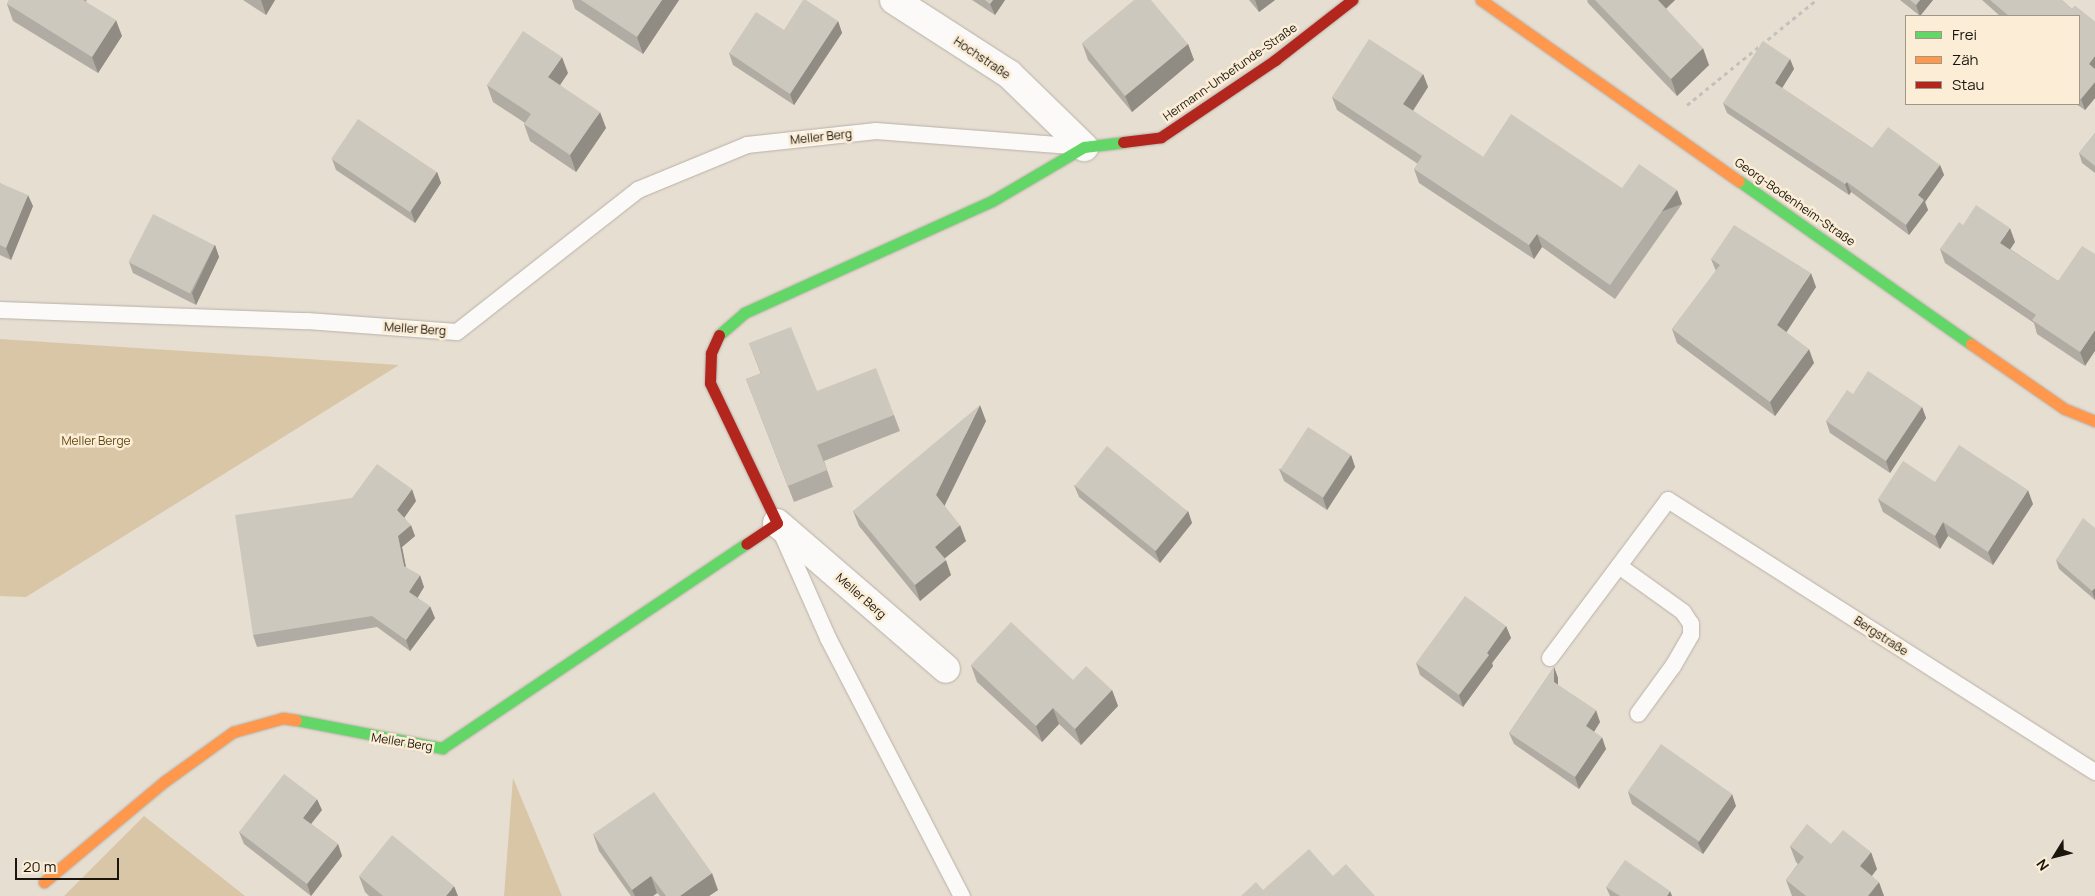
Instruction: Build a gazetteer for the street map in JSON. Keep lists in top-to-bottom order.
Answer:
{
  "streets": {
    "street": [
      "Hochstraße",
      "Hermann-Unbefunde-Straße",
      "Meller Berg",
      "Georg-Bodenheim-Straße"
    ],
    "lane": ["Bergstraße"]
  },
  "crossings": [
    ["Hochstraße", "Hermann-Unbefunde-Straße"],
    ["Hochstraße", "Meller Berg"],
    ["Hermann-Unbefunde-Straße", "Meller Berg"]
  ],
  "parks": ["Meller Berge"],
  "legend": ["Frei", "Zäh", "Stau"],
  "scale_bar": "20 m",
  "north": "bottom left"
}
